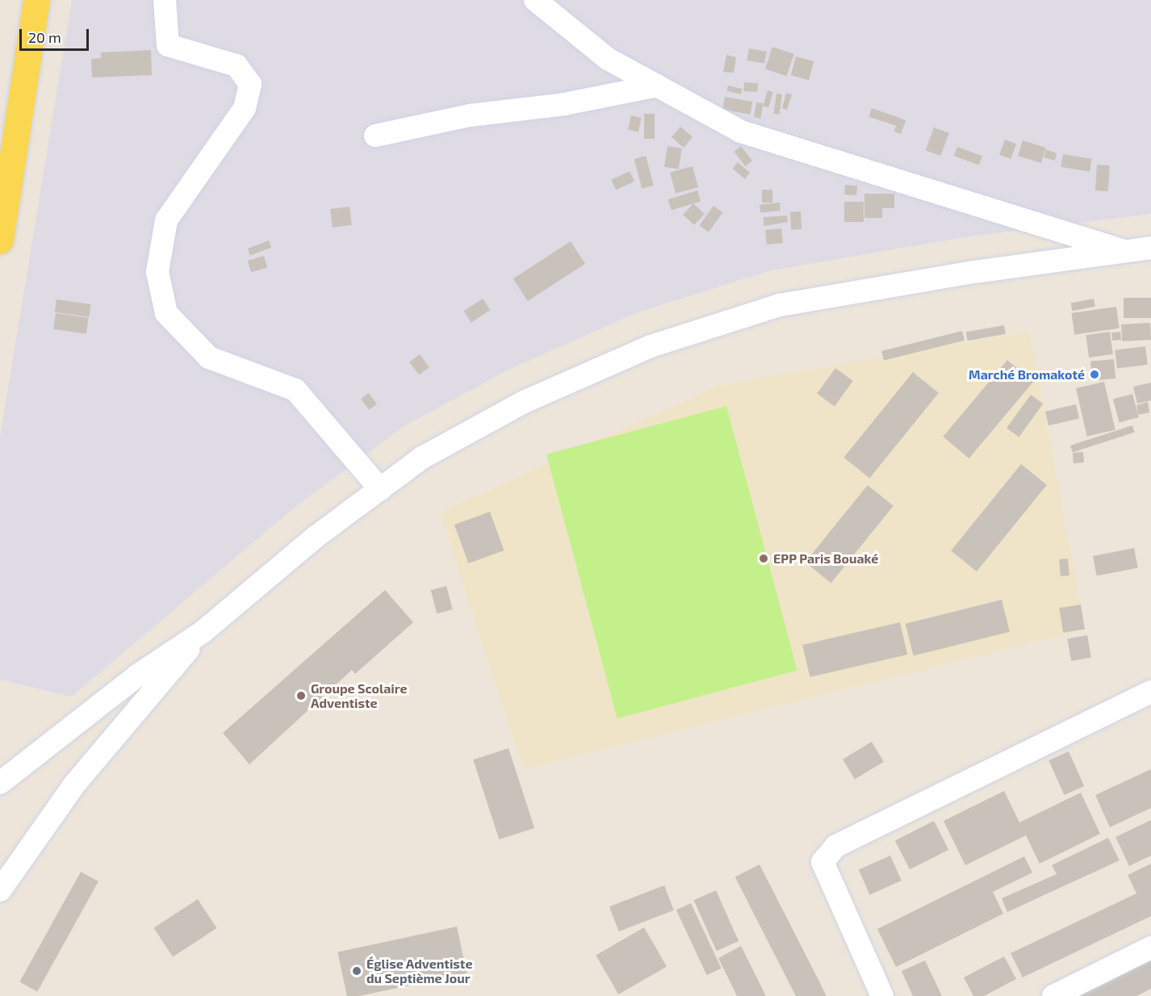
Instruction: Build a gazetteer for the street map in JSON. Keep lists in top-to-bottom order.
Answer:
{
  "places": [
    "Marché Bromakoté",
    "EPP Paris Bouaké",
    "Groupe Scolaire Adventiste",
    "Église Adventiste du Septième Jour"
  ],
  "scale_bar": "20 m"
}
